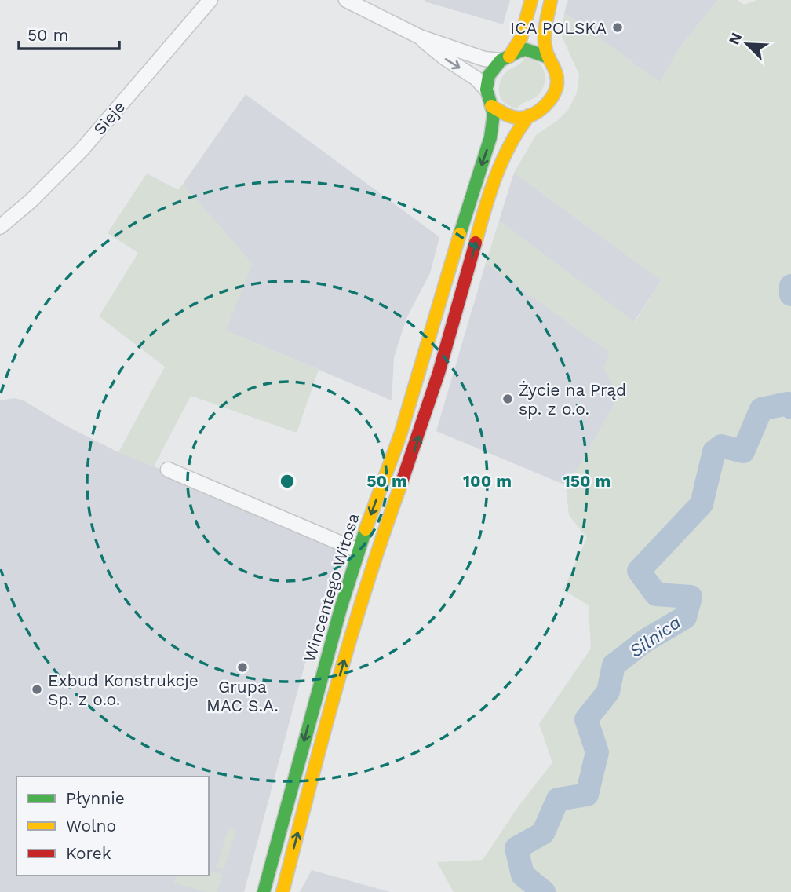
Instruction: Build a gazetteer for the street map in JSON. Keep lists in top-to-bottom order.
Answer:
{
  "streets": {
    "main road": ["Wincentego Witosa"],
    "street": ["Sieje"]
  },
  "water": ["Silnica"],
  "places": [
    "ICA POLSKA",
    "Życie na Prąd sp. z o.o.",
    "Grupa MAC S.A.",
    "Exbud Konstrukcje Sp. z o.o."
  ],
  "legend": ["Płynnie", "Wolno", "Korek"],
  "scale_bar": "50 m",
  "north": "top left",
  "rings": ["50 m", "100 m", "150 m"]
}
